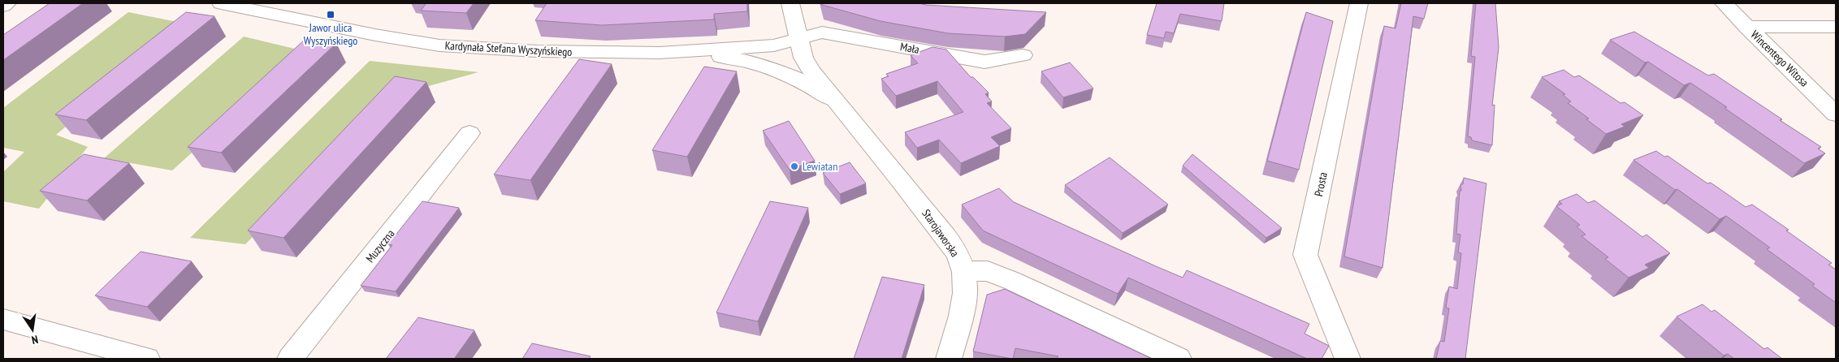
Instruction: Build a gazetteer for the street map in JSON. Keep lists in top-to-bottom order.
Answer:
{
  "streets": {
    "street": [
      "Mała",
      "Kardynała Stefana Wyszyńskiego",
      "Wincentego Witosa",
      "Prosta",
      "Starojaworska",
      "Muzyczna"
    ]
  },
  "crossings": [
    ["Mała", "Kardynała Stefana Wyszyńskiego"],
    ["Mała", "Starojaworska"],
    ["Kardynała Stefana Wyszyńskiego", "Starojaworska"]
  ],
  "places": {
    "transit": ["Jawor ulica Wyszyńskiego"],
    "other": ["Lewiatan"]
  },
  "north": "bottom"
}
